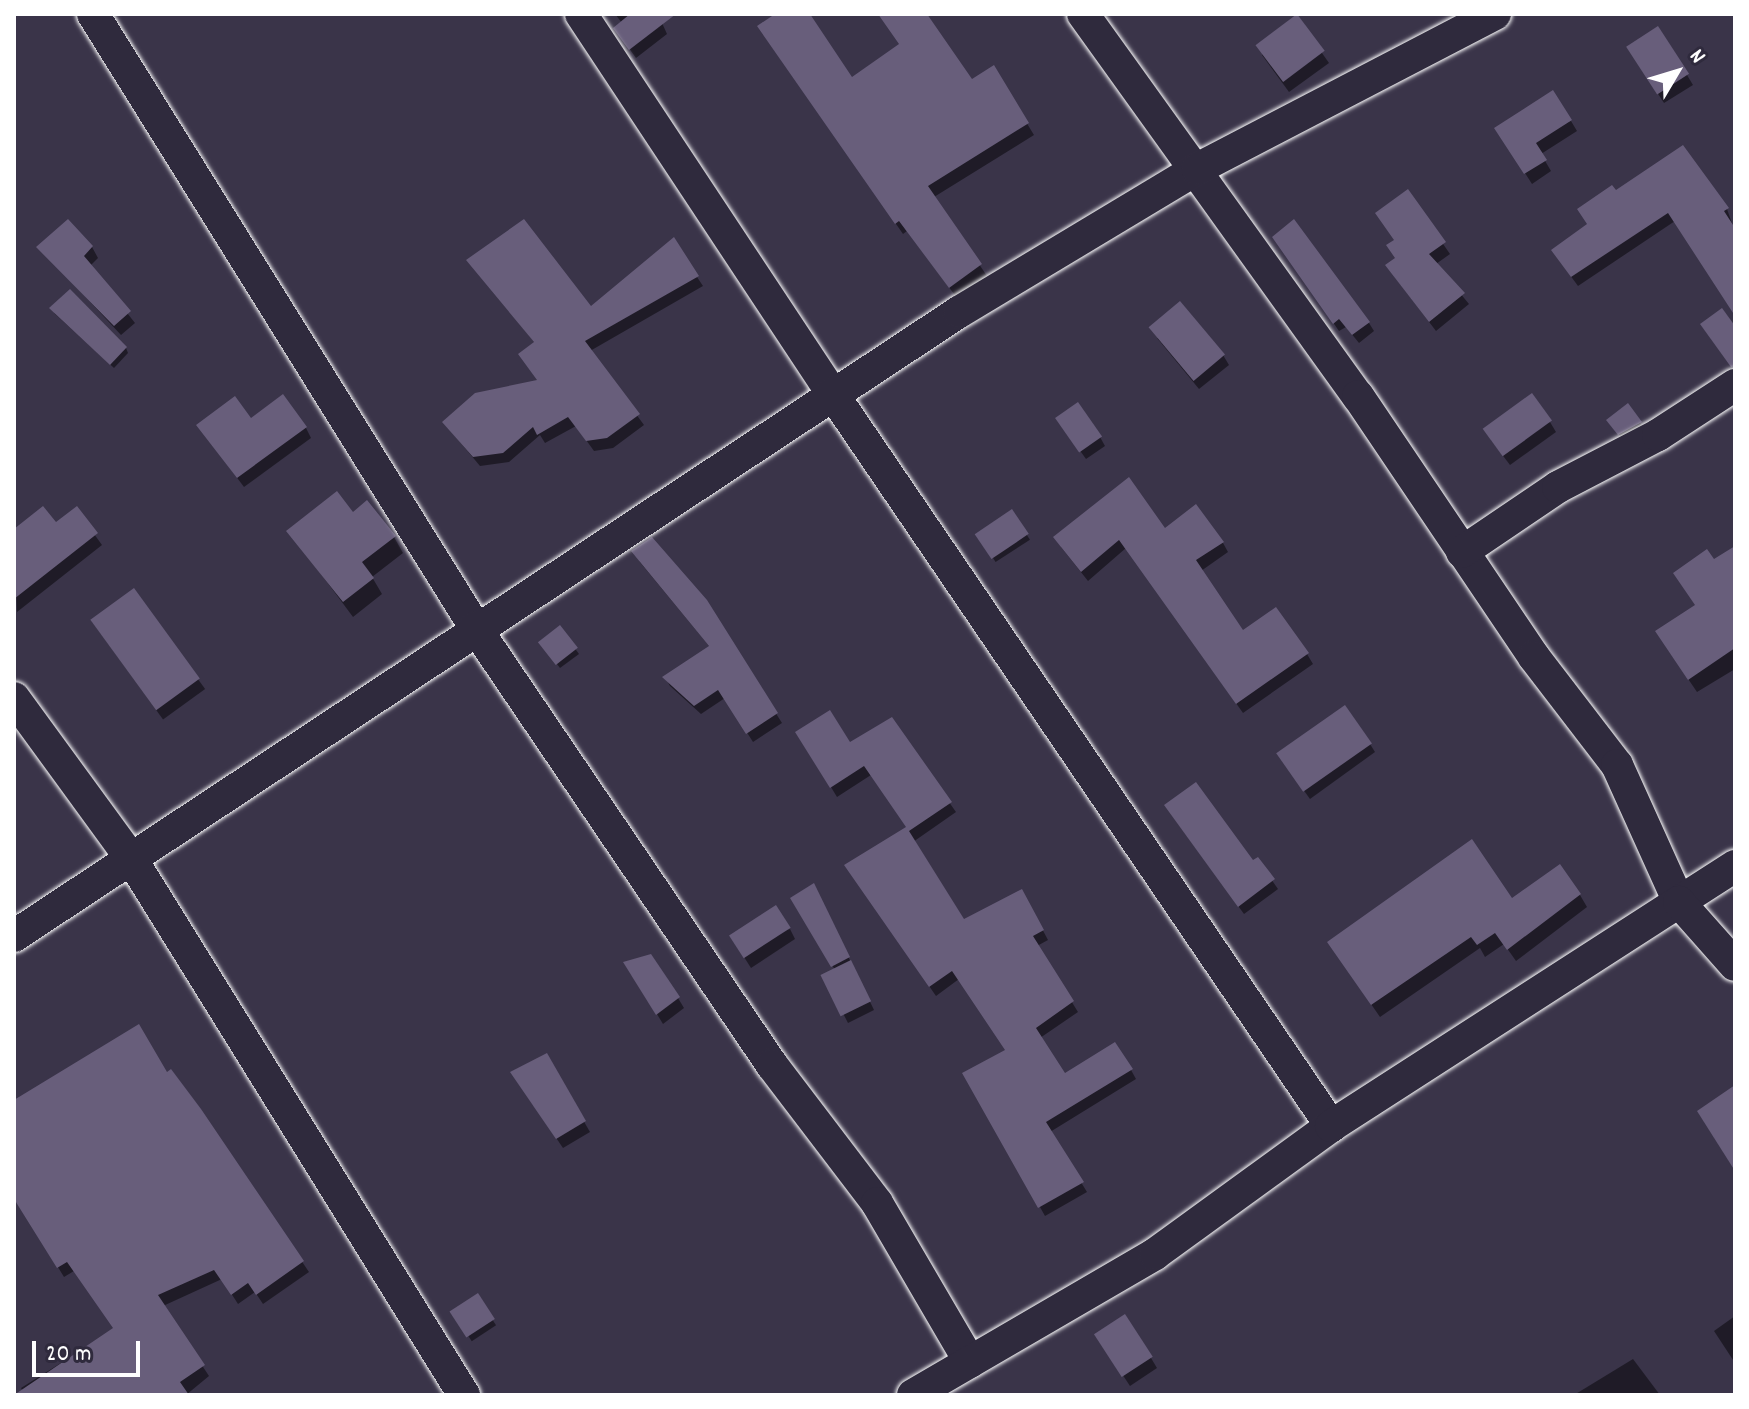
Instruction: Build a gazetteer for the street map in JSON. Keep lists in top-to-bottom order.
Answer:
{
  "scale_bar": "20 m",
  "north": "top right"
}
